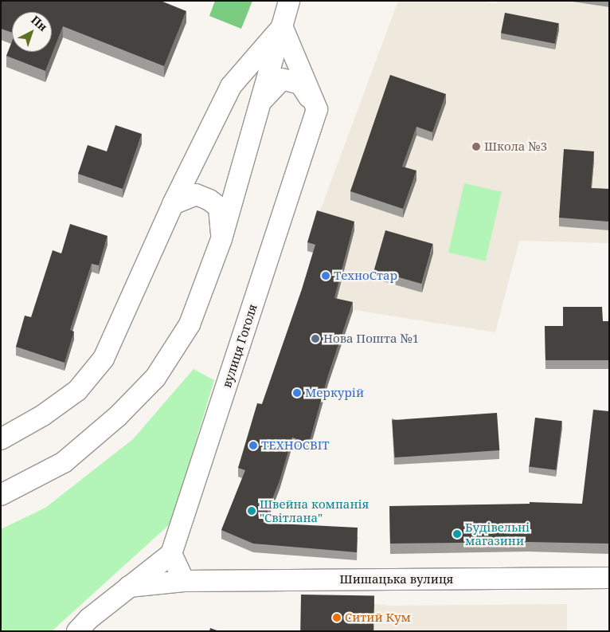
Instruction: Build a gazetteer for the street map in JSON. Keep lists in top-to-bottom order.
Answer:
{
  "streets": {
    "street": ["вулиця Гоголя", "Шишацька вулиця"]
  },
  "places": [
    "Школа №3",
    "ТехноСтар",
    "Нова Пошта №1",
    "Меркурій",
    "ТЕХНОСВІТ",
    "Швейна компанія \"Світлана\"",
    "Будівельні магазини",
    "Ситий Кум"
  ],
  "north": "top right"
}
